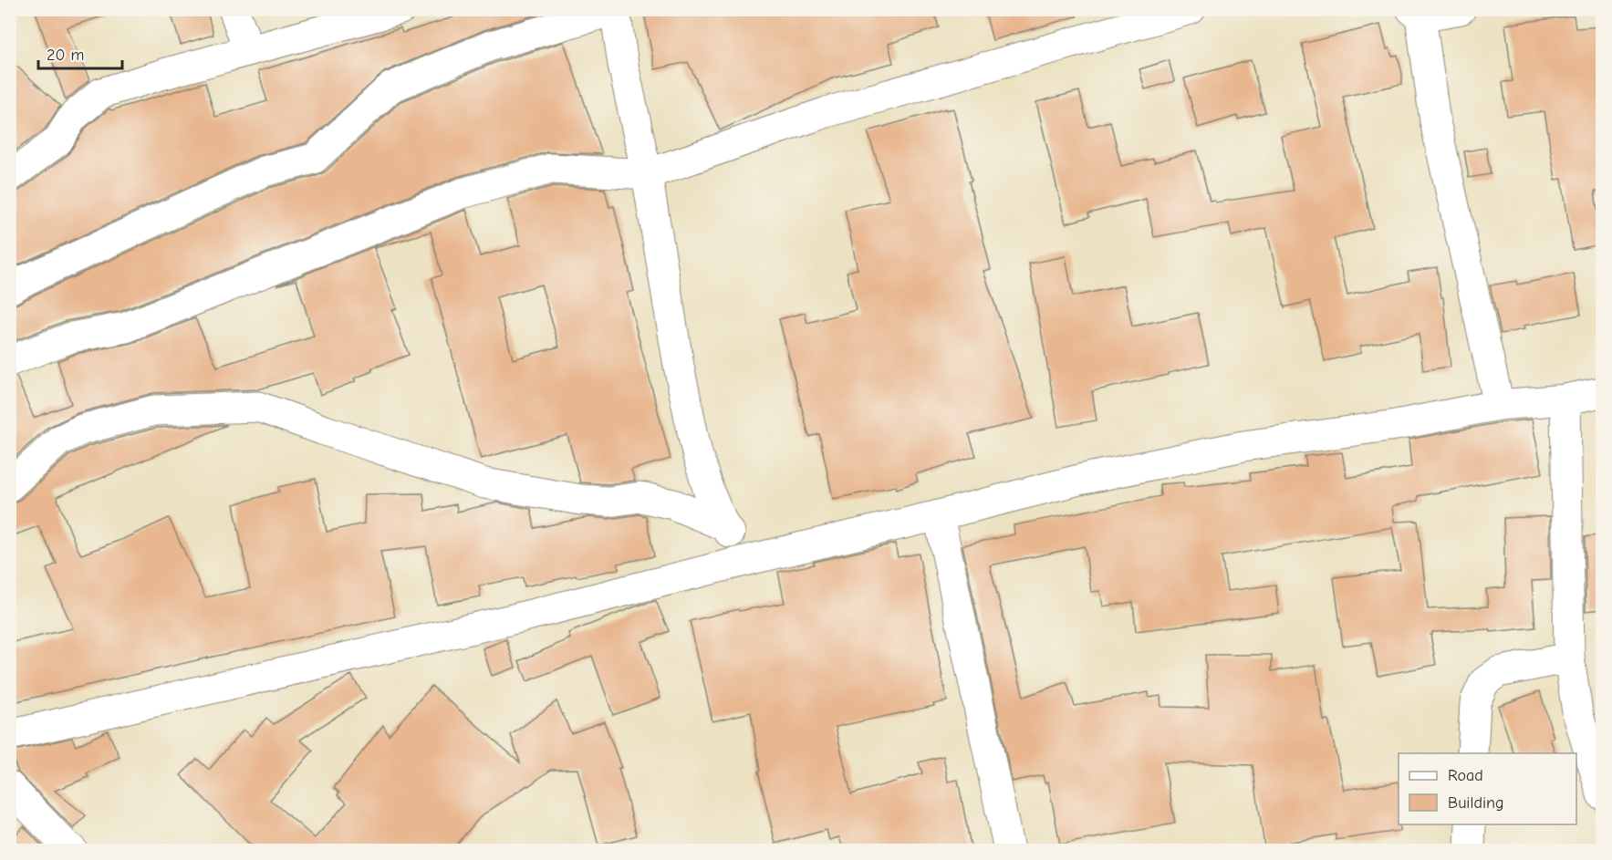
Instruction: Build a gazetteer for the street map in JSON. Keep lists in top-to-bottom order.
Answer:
{
  "legend": ["Road", "Building"],
  "scale_bar": "20 m"
}
